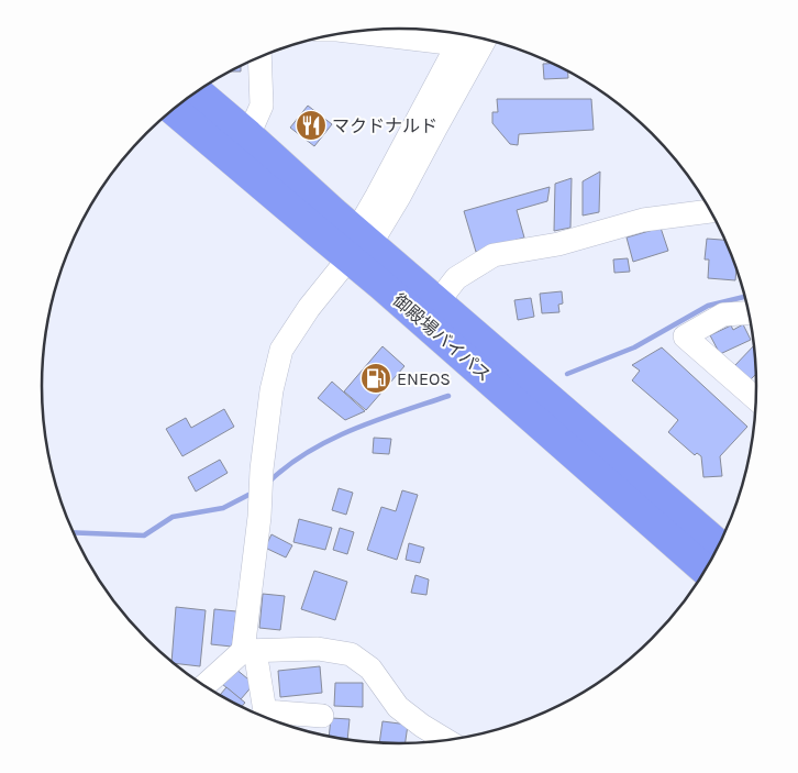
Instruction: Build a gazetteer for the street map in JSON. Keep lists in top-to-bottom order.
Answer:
{
  "streets": {
    "highway": ["御殿場バイパス"]
  },
  "places": {
    "restaurant": ["マクドナルド"],
    "fuel station": ["ENEOS"]
  }
}
